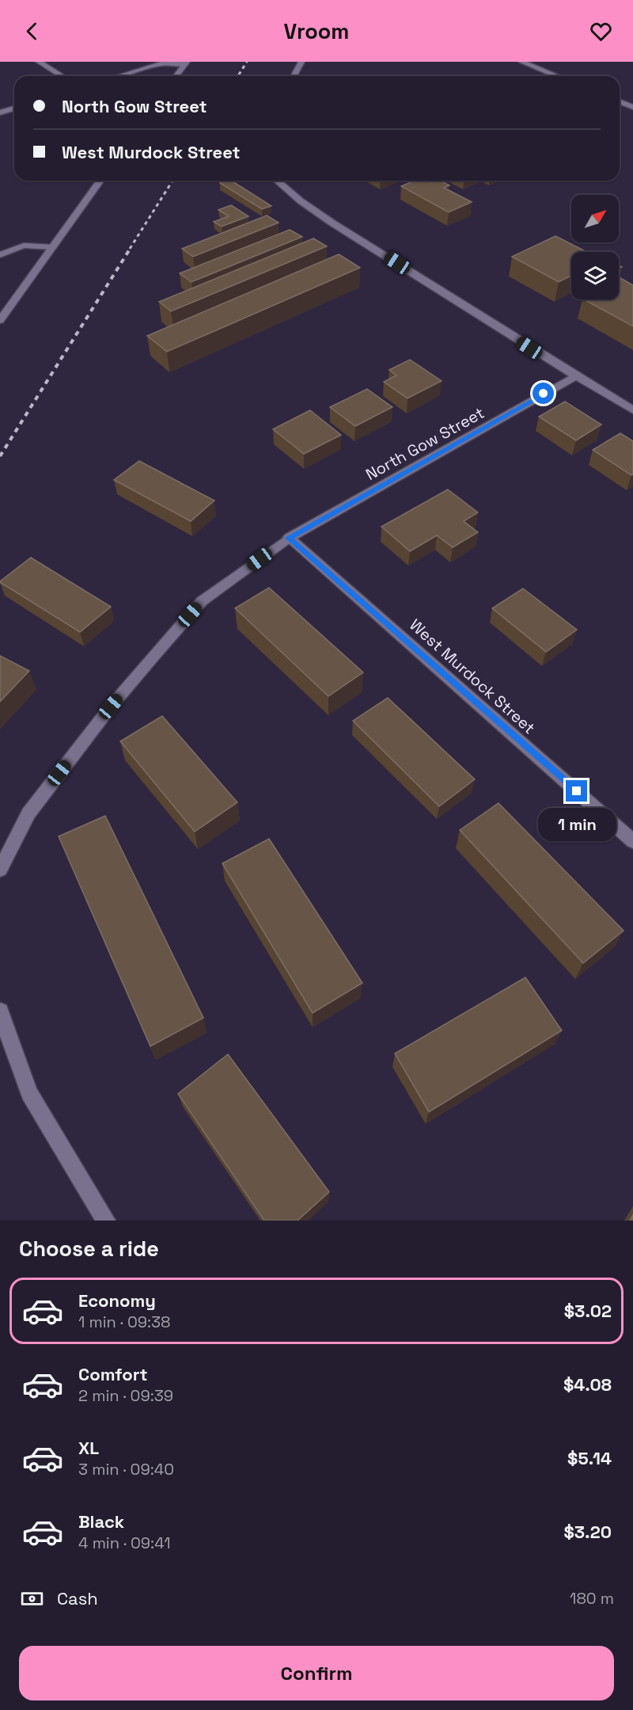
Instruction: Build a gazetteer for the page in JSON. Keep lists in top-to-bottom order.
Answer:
{
  "streets": {
    "street": ["North Gow Street", "West Murdock Street"]
  },
  "crossings": [
    ["North Gow Street", "West Murdock Street"]
  ],
  "north": "top right",
  "page": {
    "header": "Vroom",
    "banner": ["North Gow Street", "West Murdock Street"],
    "bubble": "1 min",
    "heading": "Choose a ride",
    "list": [
      {
        "name": "Economy",
        "note": "1 min · 09:38",
        "value": "$3.02"
      },
      {
        "name": "Comfort",
        "note": "2 min · 09:39",
        "value": "$4.08"
      },
      {
        "name": "XL",
        "note": "3 min · 09:40",
        "value": "$5.14"
      },
      {
        "name": "Black",
        "note": "4 min · 09:41",
        "value": "$3.20"
      }
    ],
    "pay": ["Cash", "180 m"],
    "buttons": "Confirm"
  }
}
